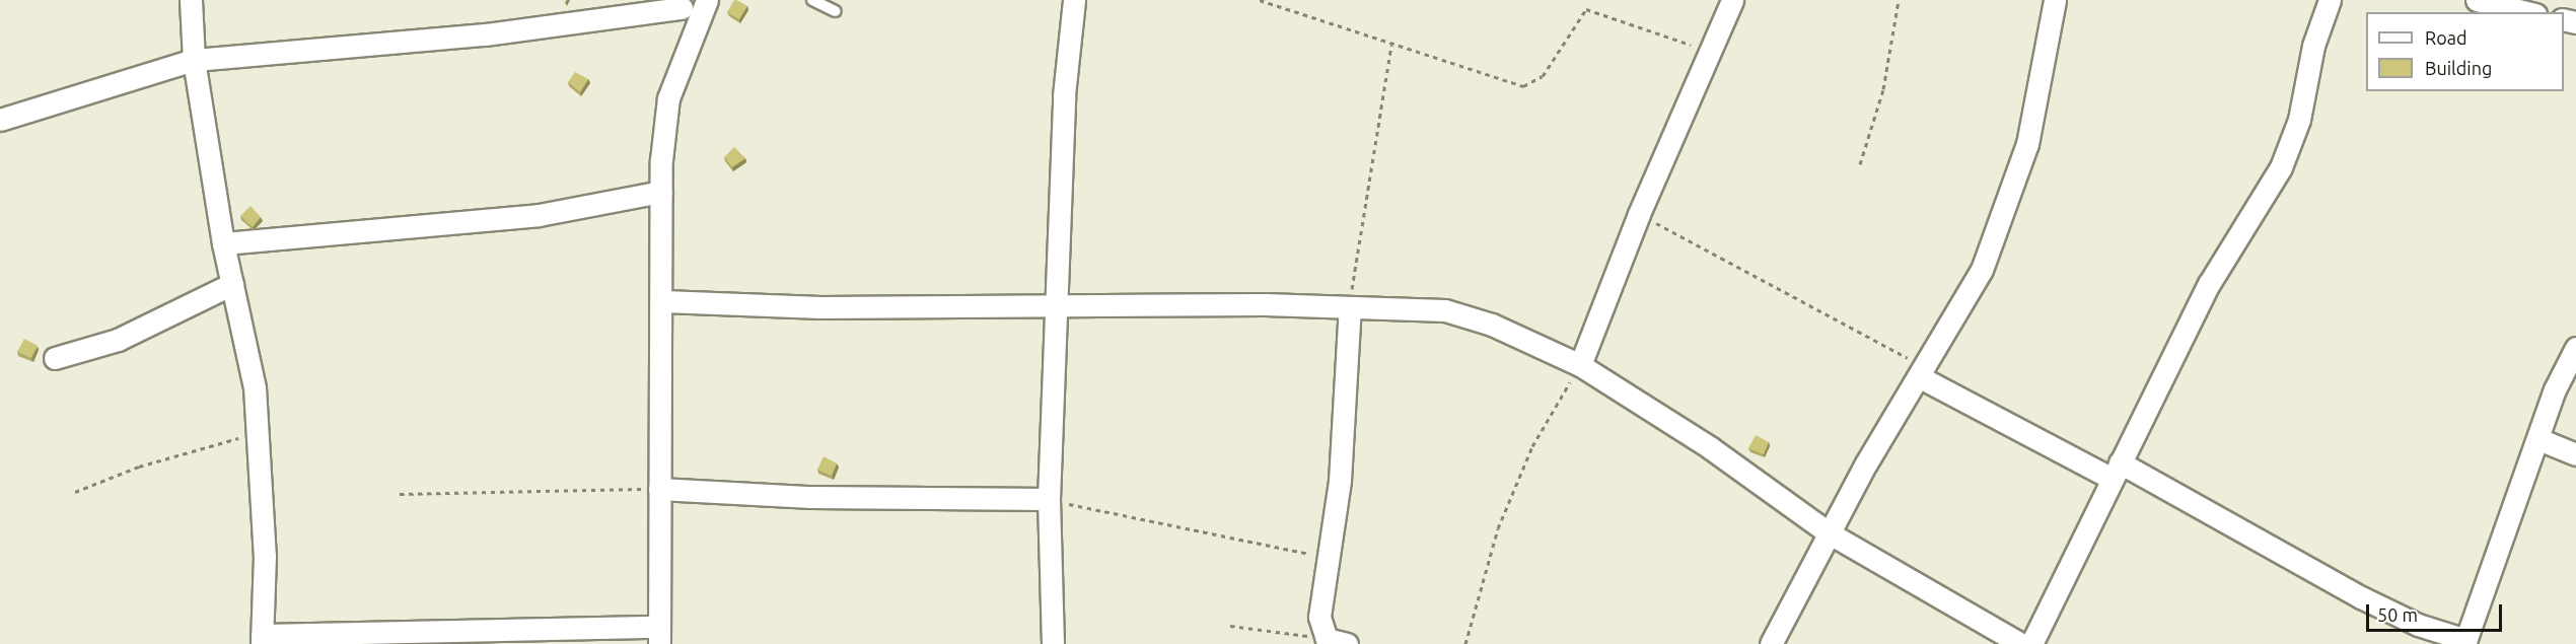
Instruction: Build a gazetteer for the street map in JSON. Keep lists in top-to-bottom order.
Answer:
{
  "legend": ["Road", "Building"],
  "scale_bar": "50 m"
}
